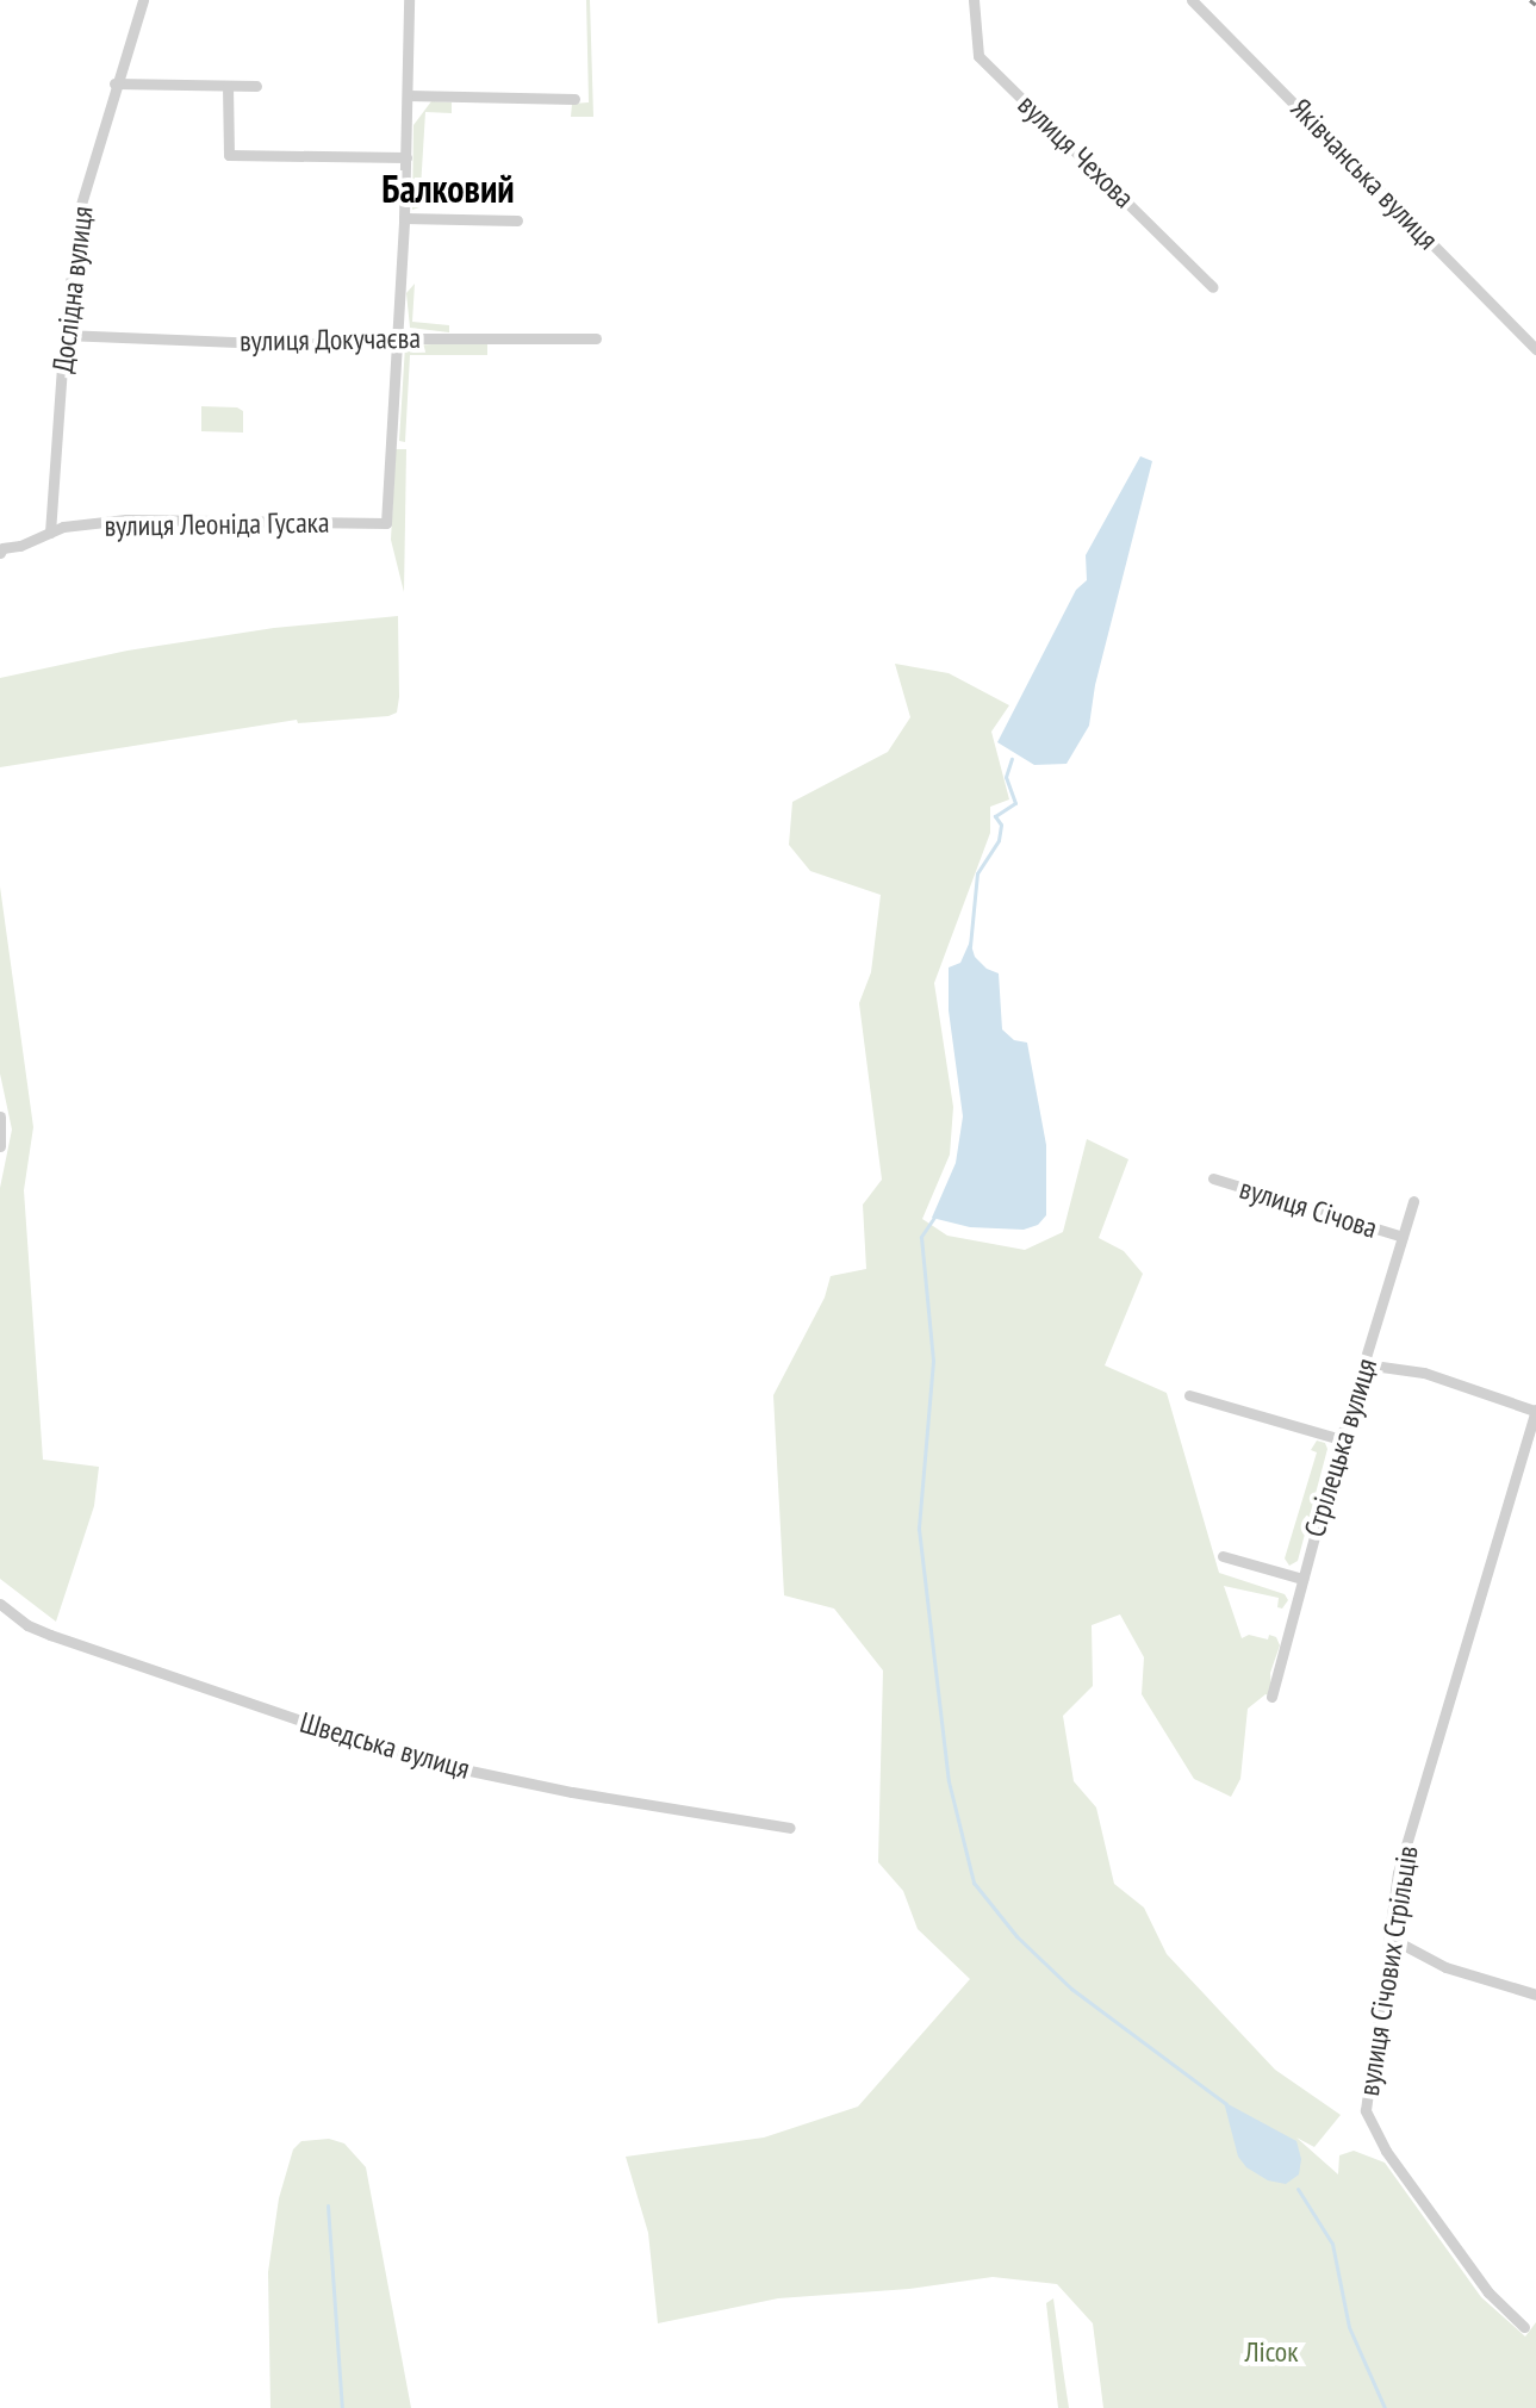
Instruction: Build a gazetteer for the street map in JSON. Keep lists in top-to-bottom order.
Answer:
{
  "streets": {
    "street": [
      "вулиця Чехова",
      "Яківчанська вулиця",
      "Дослідна вулиця",
      "вулиця Докучаєва",
      "вулиця Леоніда Гусака",
      "вулиця Січова",
      "Стрілецька вулиця",
      "Шведська вулиця",
      "вулиця Січових Стрільців"
    ]
  },
  "crossings": [
    ["Дослідна вулиця", "вулиця Докучаєва"],
    ["Дослідна вулиця", "вулиця Леоніда Гусака"],
    ["вулиця Докучаєва", "вулиця Леоніда Гусака"],
    ["вулиця Січова", "Стрілецька вулиця"]
  ],
  "districts": ["Балковий"],
  "parks": ["Лісок"]
}
